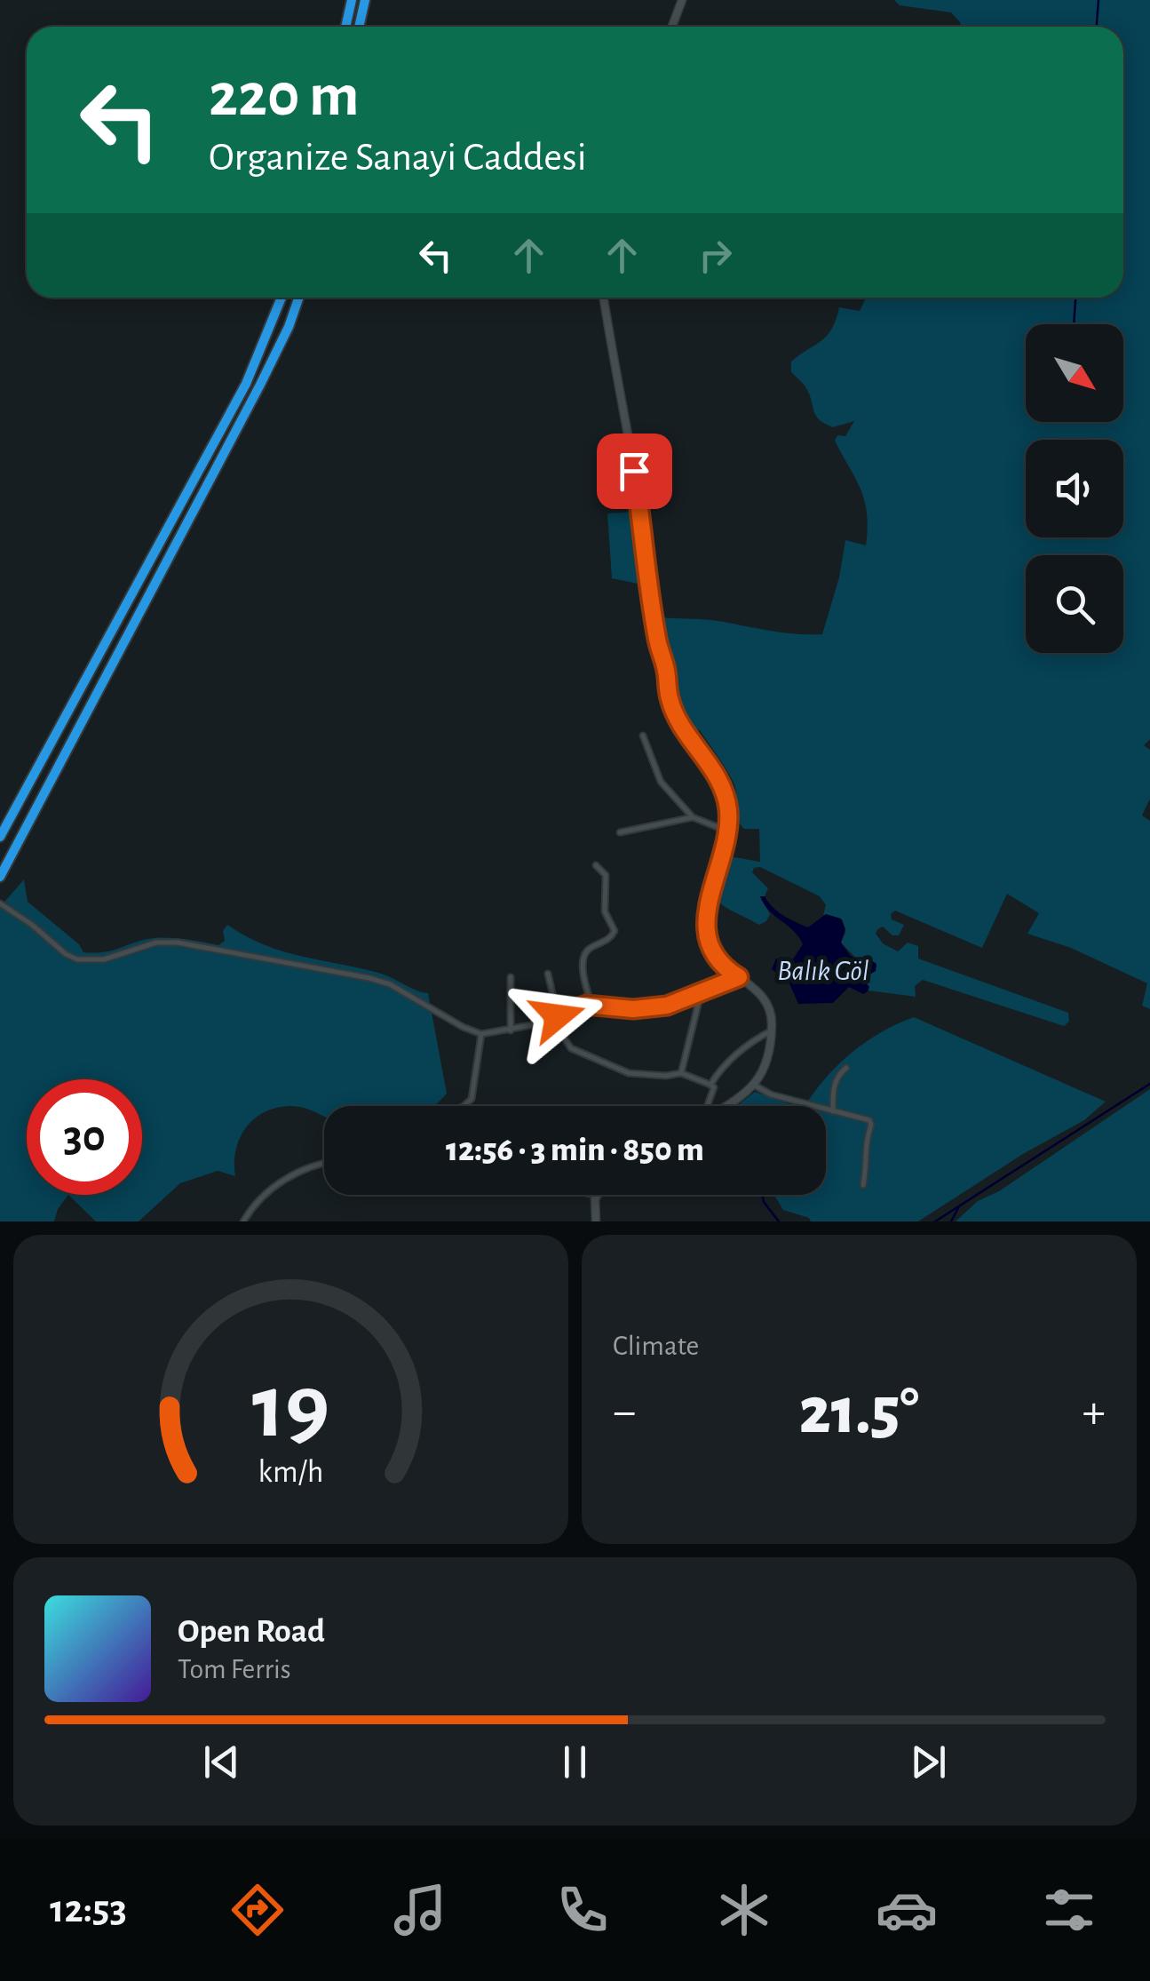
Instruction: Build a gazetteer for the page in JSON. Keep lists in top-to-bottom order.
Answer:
{
  "water": ["Balık Göl"],
  "north": "bottom right",
  "page": {
    "turn": ["220 m", "Organize Sanayi Caddesi"],
    "limit": "30",
    "trip": "12:56 · 3 min · 850 m",
    "tile": "Climate",
    "heat": ["−", "21.5°", "+"],
    "song": ["Open Road", "Tom Ferris"],
    "tabs": "12:53",
    "gauge": ["19", "km/h"]
  }
}
